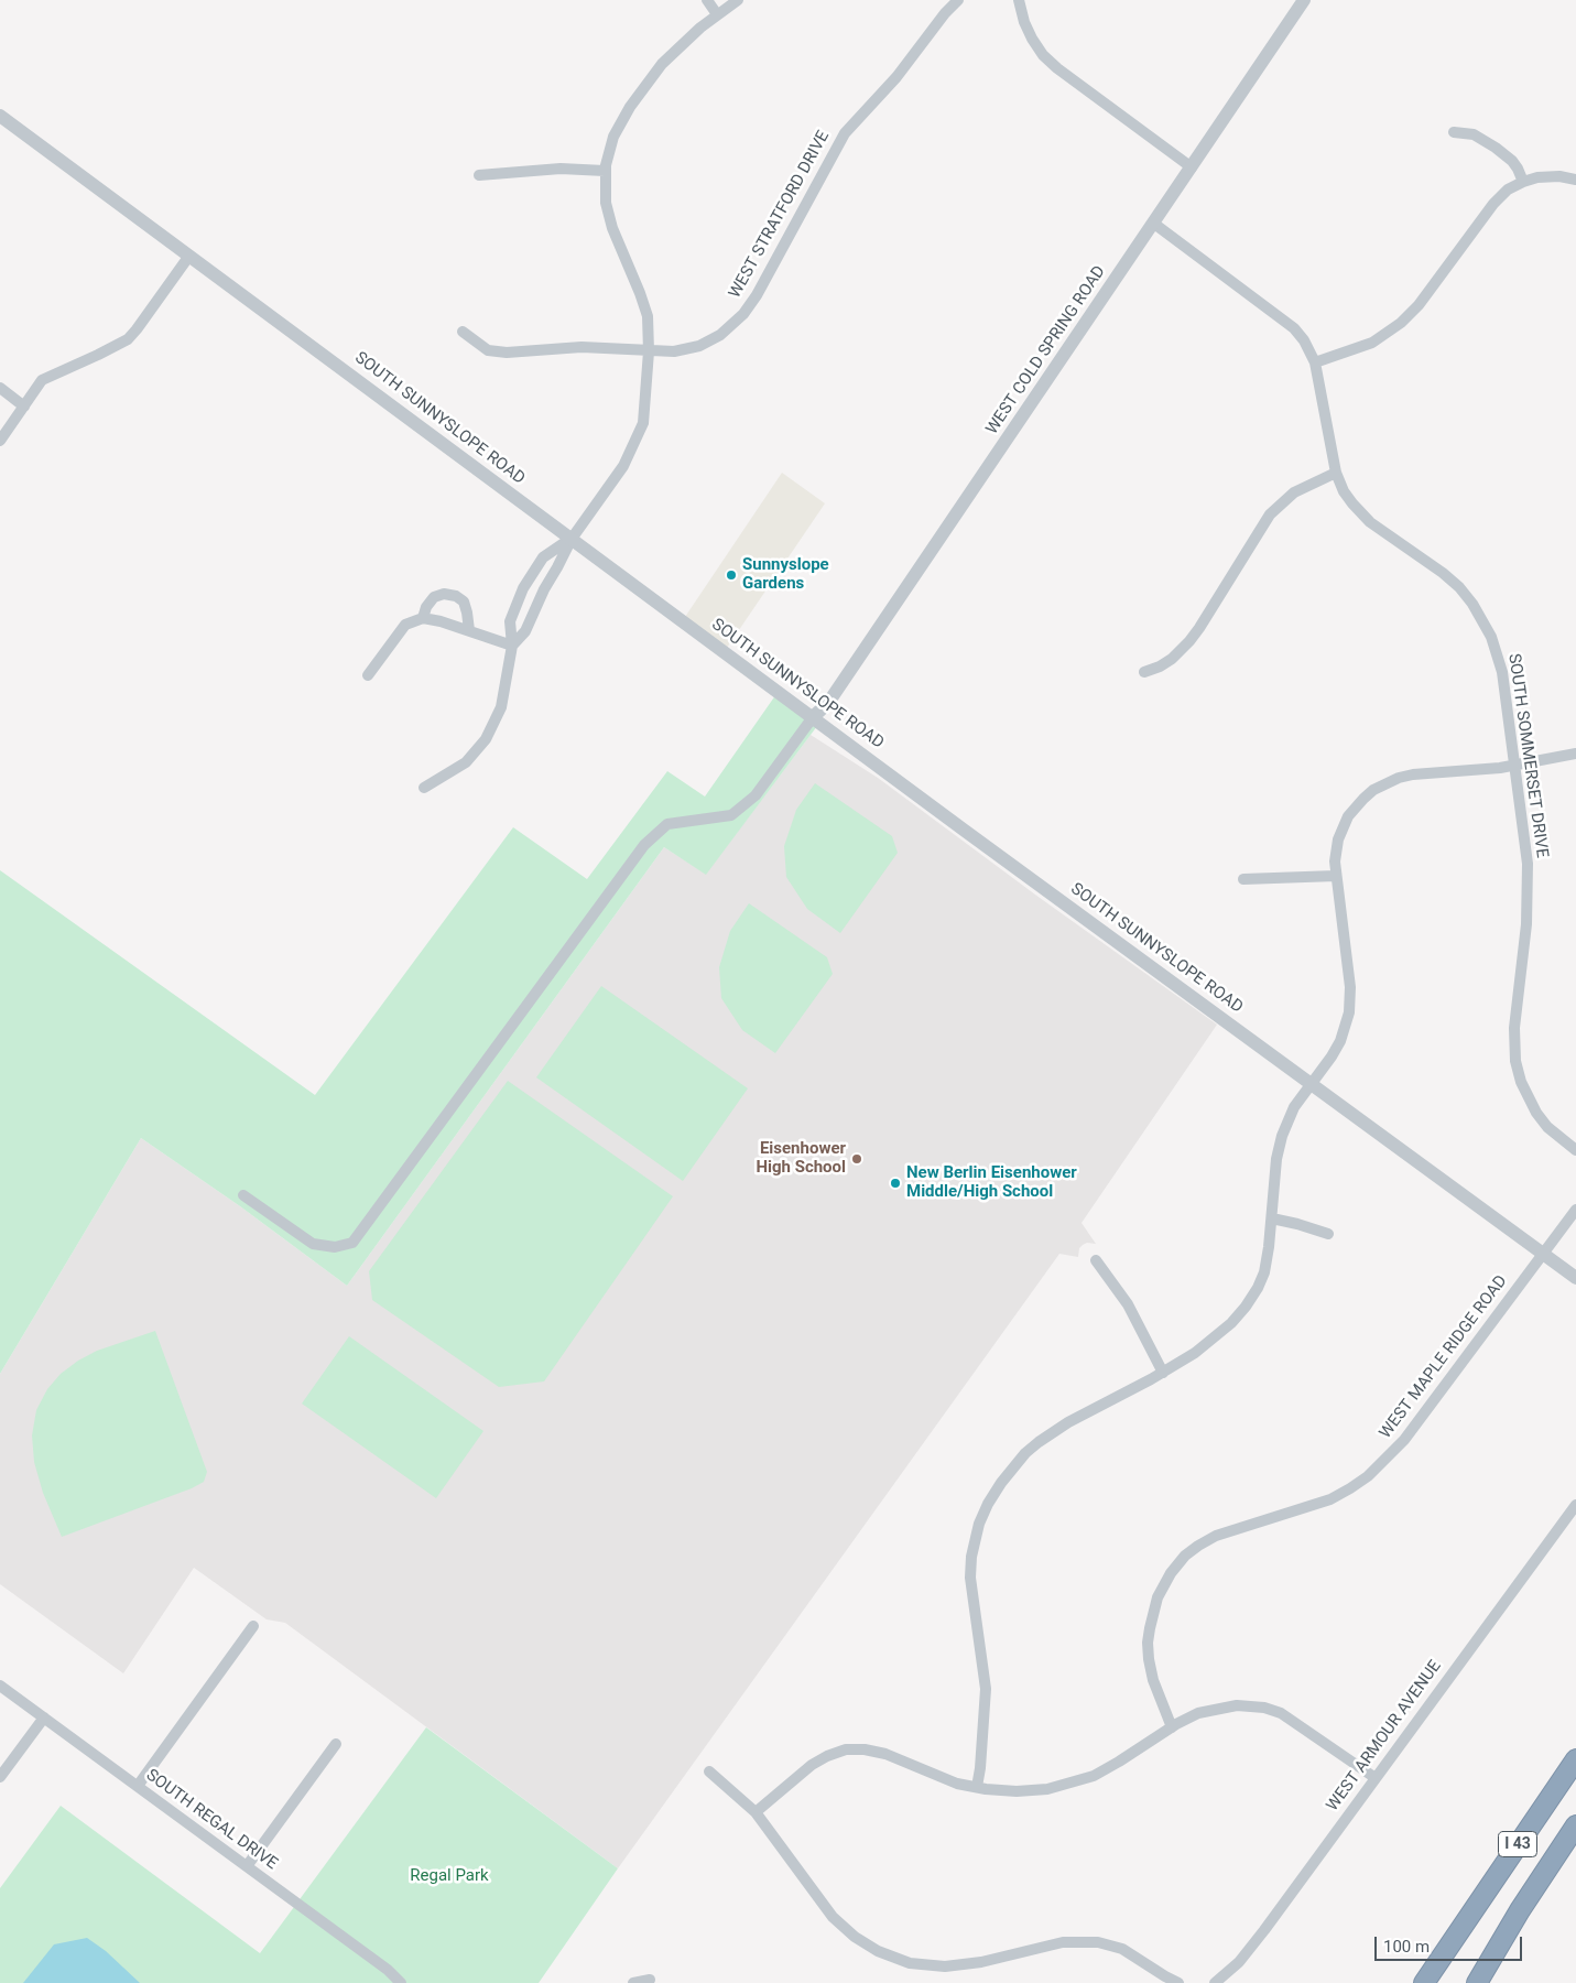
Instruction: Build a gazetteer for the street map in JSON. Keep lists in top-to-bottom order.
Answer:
{
  "streets": {
    "highway": ["I 43"],
    "street": [
      "WEST STRATFORD DRIVE",
      "WEST COLD SPRING ROAD",
      "SOUTH SUNNYSLOPE ROAD",
      "SOUTH SOMMERSET DRIVE",
      "WEST MAPLE RIDGE ROAD",
      "WEST ARMOUR AVENUE",
      "SOUTH REGAL DRIVE"
    ]
  },
  "crossings": [
    ["WEST COLD SPRING ROAD", "SOUTH SUNNYSLOPE ROAD"],
    ["WEST COLD SPRING ROAD", "SOUTH SOMMERSET DRIVE"],
    ["SOUTH SUNNYSLOPE ROAD", "WEST MAPLE RIDGE ROAD"]
  ],
  "parks": ["Regal Park"],
  "places": ["Sunnyslope Gardens", "Eisenhower High School", "New Berlin Eisenhower Middle/High School"],
  "scale_bar": "100 m"
}
